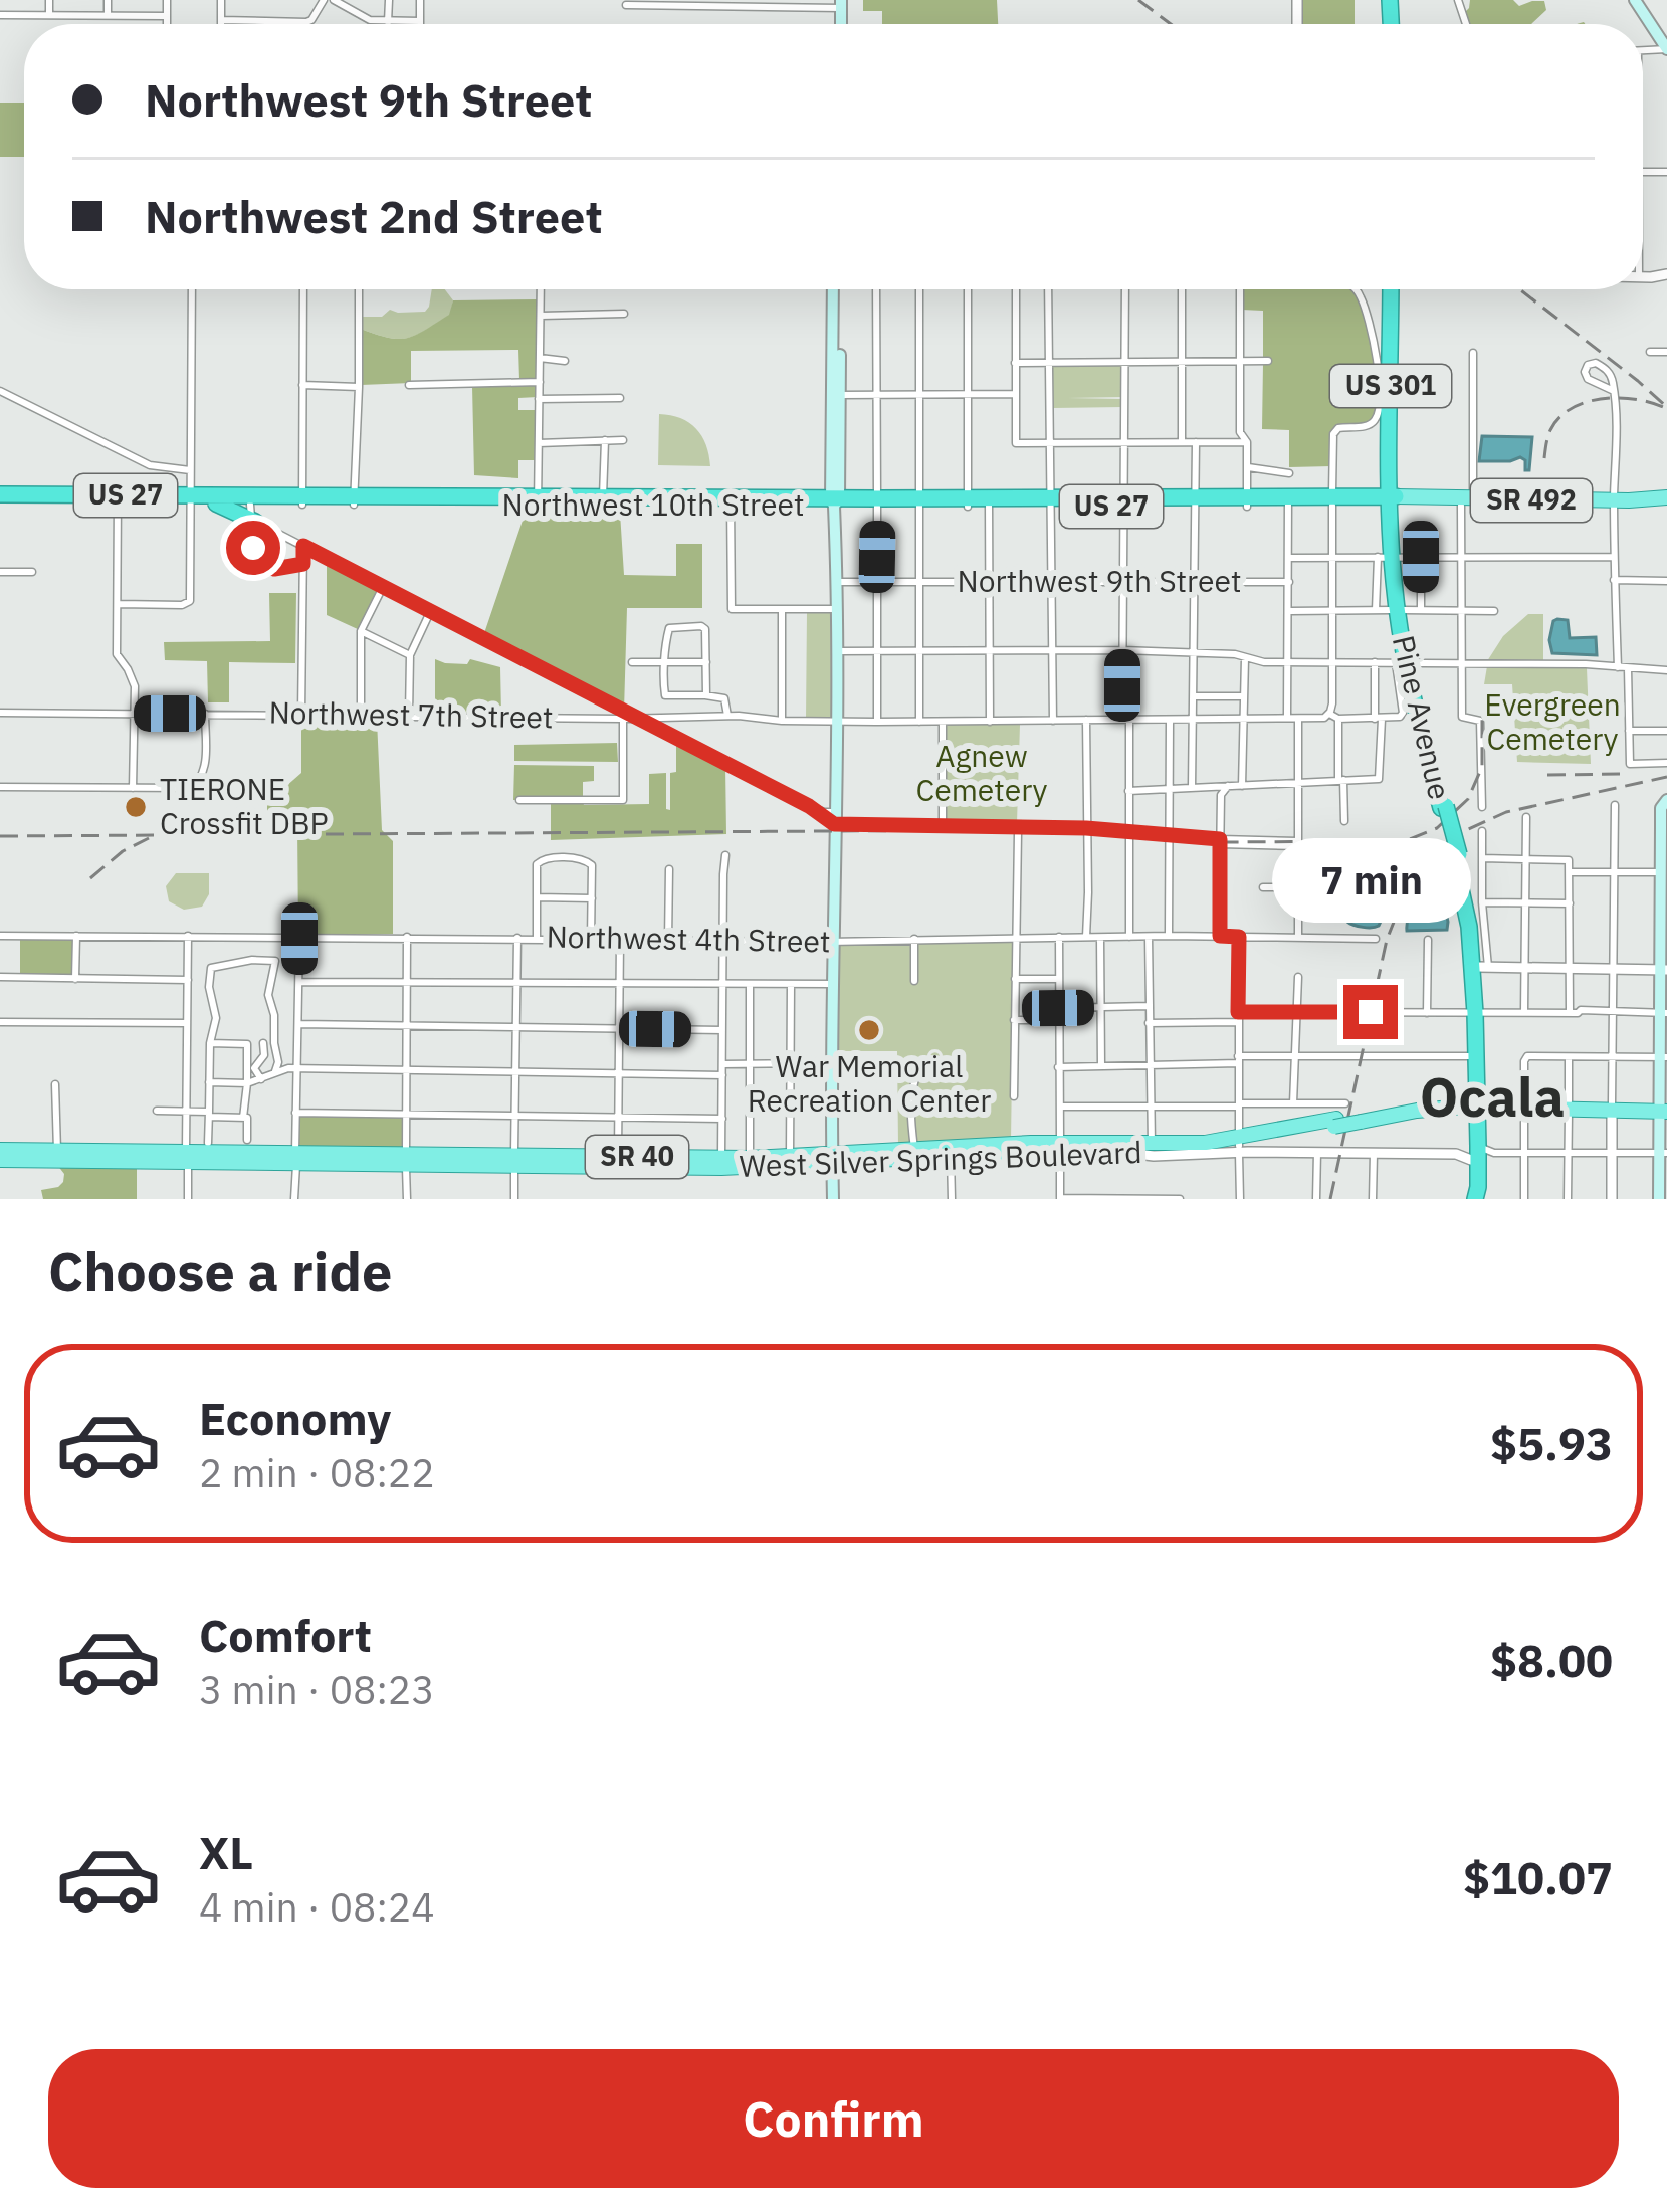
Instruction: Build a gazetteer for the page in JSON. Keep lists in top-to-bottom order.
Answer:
{
  "streets": {
    "highway": [
      "US 301",
      "US 27",
      "Northwest 10th Street",
      "Pine Avenue"
    ],
    "main road": ["SR 492", "SR 40", "West Silver Springs Boulevard"],
    "street": ["Northwest 9th Street", "Northwest 7th Street", "Northwest 4th Street"]
  },
  "crossings": [
    ["SR 492", "Northwest 10th Street"],
    ["SR 492", "Pine Avenue"],
    ["Northwest 10th Street", "Pine Avenue"],
    ["Pine Avenue", "West Silver Springs Boulevard"]
  ],
  "districts": ["Ocala"],
  "parks": ["Evergreen Cemetery", "Agnew Cemetery"],
  "places": ["TIERONE Crossfit DBP", "War Memorial Recreation Center"],
  "page": {
    "banner": ["Northwest 9th Street", "Northwest 2nd Street"],
    "bubble": "7 min",
    "heading": "Choose a ride",
    "list": [
      {
        "name": "Economy",
        "note": "2 min · 08:22",
        "value": "$5.93"
      },
      {
        "name": "Comfort",
        "note": "3 min · 08:23",
        "value": "$8.00"
      },
      {
        "name": "XL",
        "note": "4 min · 08:24",
        "value": "$10.07"
      }
    ],
    "buttons": "Confirm"
  }
}
